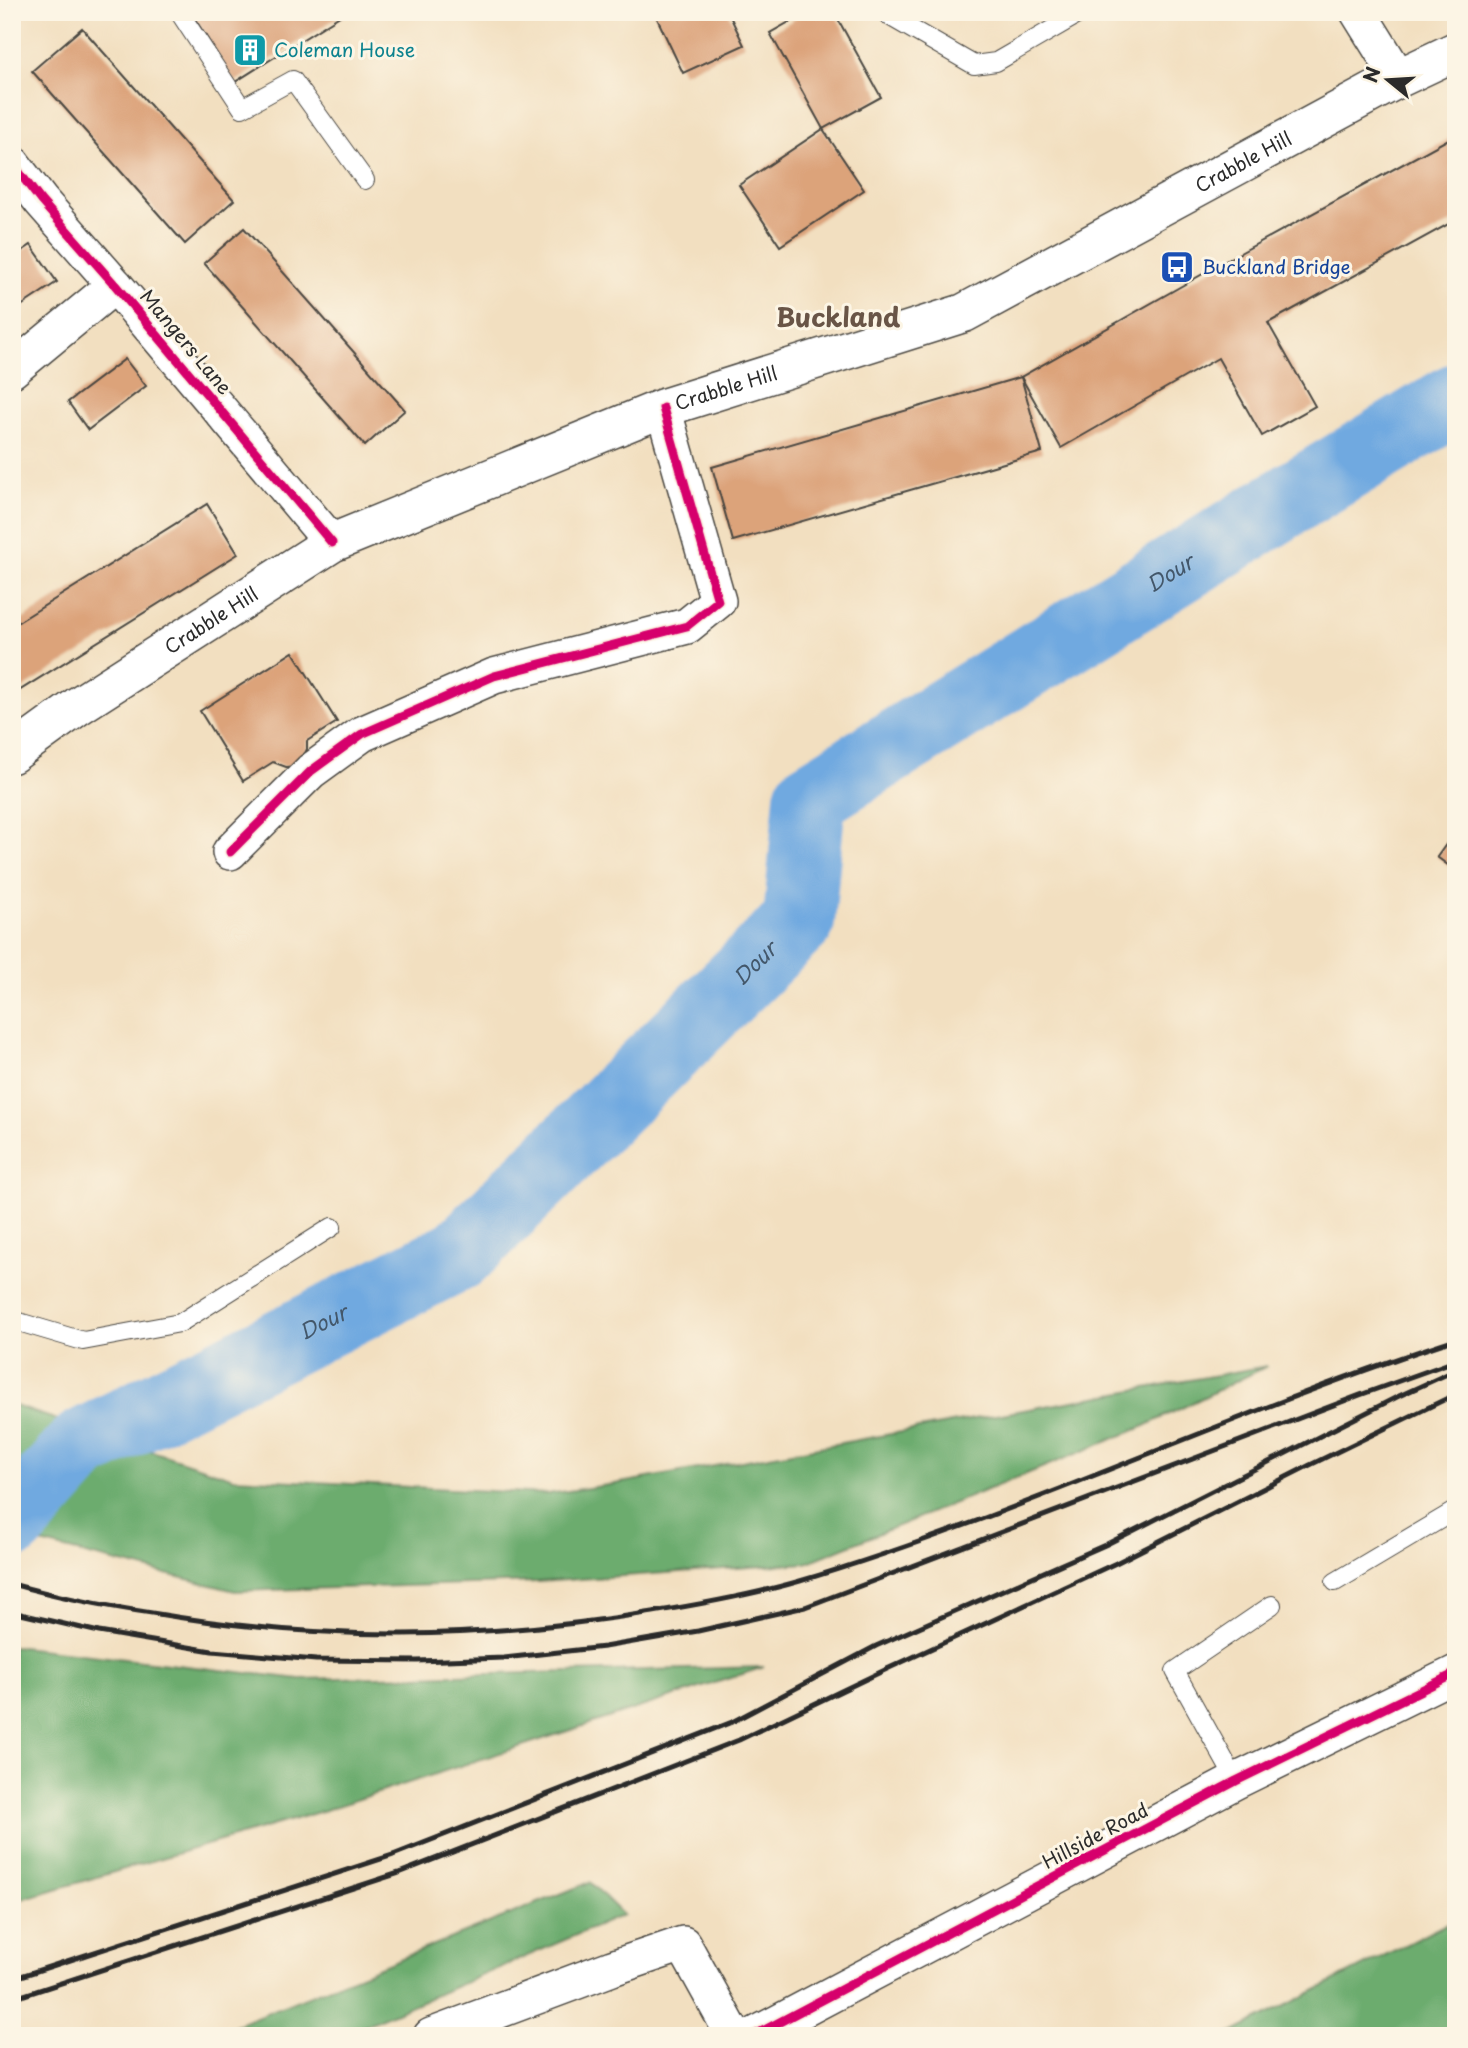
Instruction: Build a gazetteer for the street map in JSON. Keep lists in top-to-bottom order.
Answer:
{
  "streets": {
    "main road": ["Crabble Hill"],
    "street": ["Mangers Lane", "Hillside Road"]
  },
  "crossings": [
    ["Crabble Hill", "Mangers Lane"]
  ],
  "districts": ["Buckland"],
  "water": ["Dour"],
  "places": {
    "building": ["Coleman House"],
    "bus stop": ["Buckland Bridge"]
  },
  "north": "left"
}
